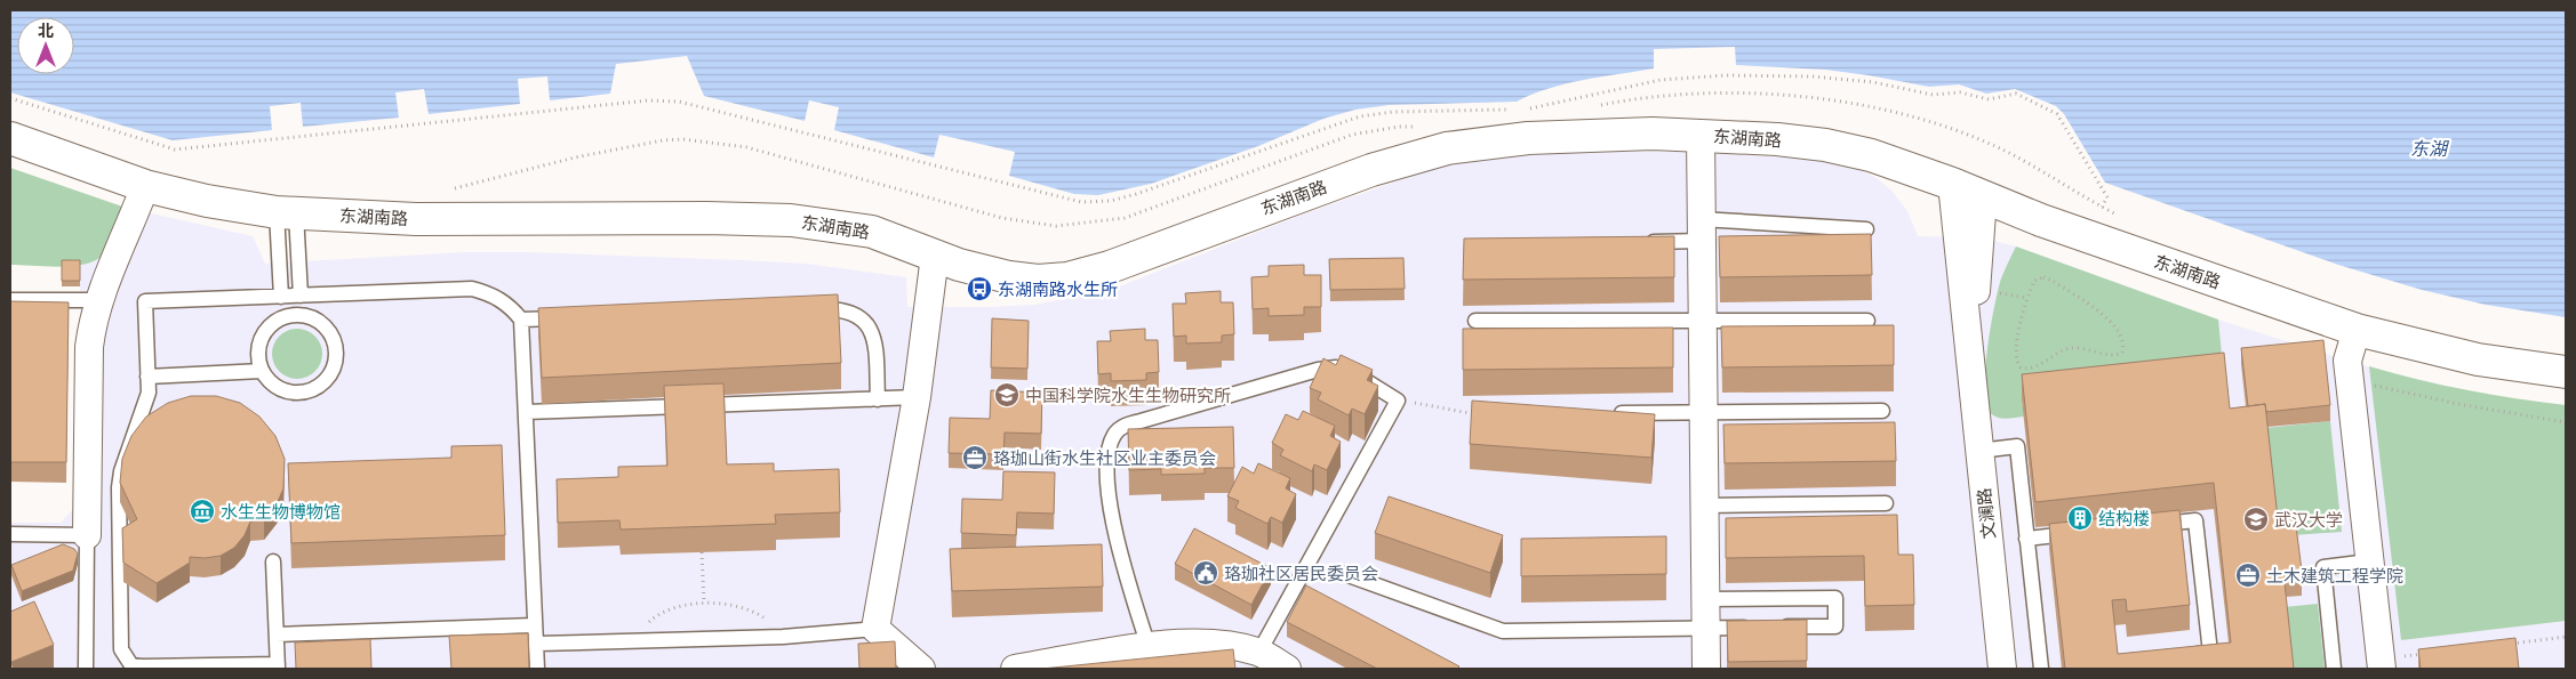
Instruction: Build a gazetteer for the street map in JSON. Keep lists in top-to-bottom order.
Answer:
{
  "streets": {
    "street": ["东湖南路", "文澜路"]
  },
  "crossings": [
    ["东湖南路", "文澜路"]
  ],
  "water": ["东湖"],
  "places": {
    "bus stop": ["东湖南路水生所"],
    "school or university": ["中国科学院水生生物研究所", "武汉大学"],
    "office": ["珞珈山街水生社区业主委员会", "土木建筑工程学院"],
    "museum": ["水生生物博物馆"],
    "building": ["结构楼"],
    "public building": ["珞珈社区居民委员会"]
  },
  "north": "top"
}
